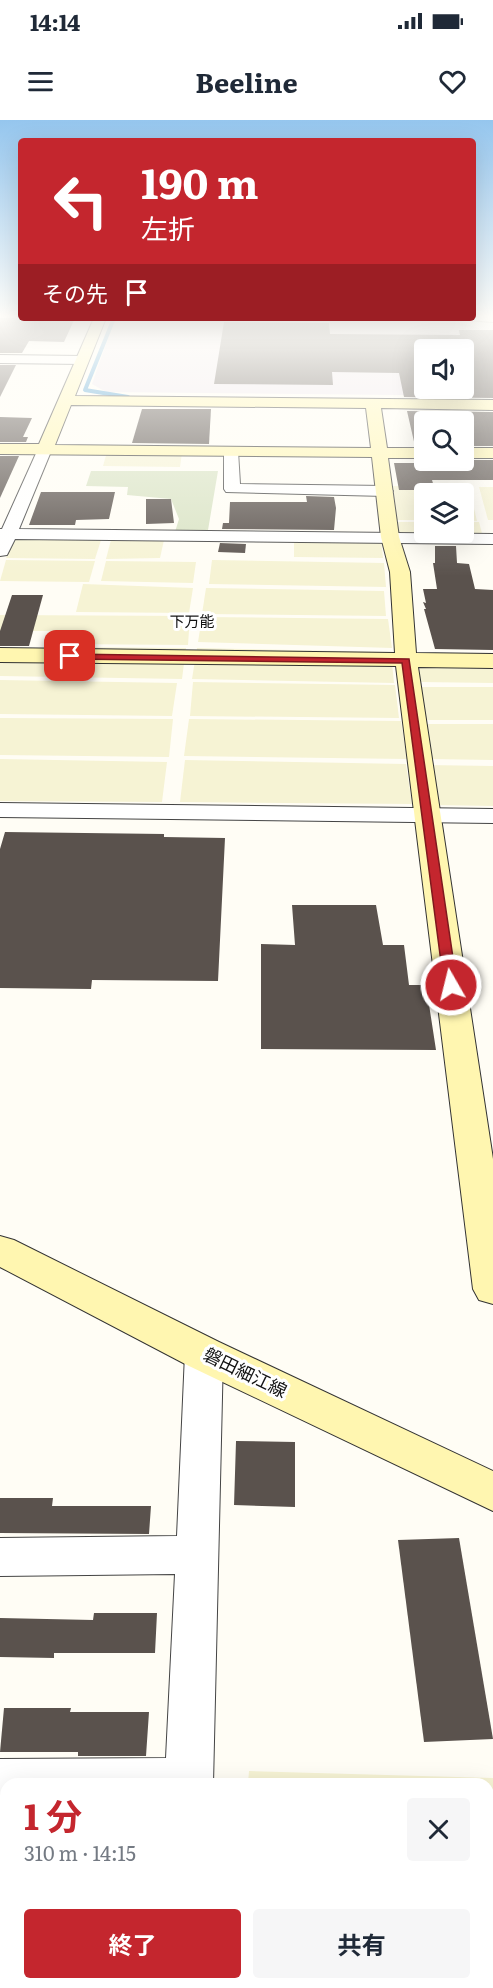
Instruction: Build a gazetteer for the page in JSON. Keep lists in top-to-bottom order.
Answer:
{
  "streets": {
    "street": ["磐田細江線"]
  },
  "districts": ["下万能"],
  "page": {
    "status": "14:14",
    "header": "Beeline",
    "turn": ["190 m", "左折"],
    "then": "その先",
    "heading": ["1 分", "310 m · 14:15"],
    "buttons": ["終了", "共有"]
  }
}
